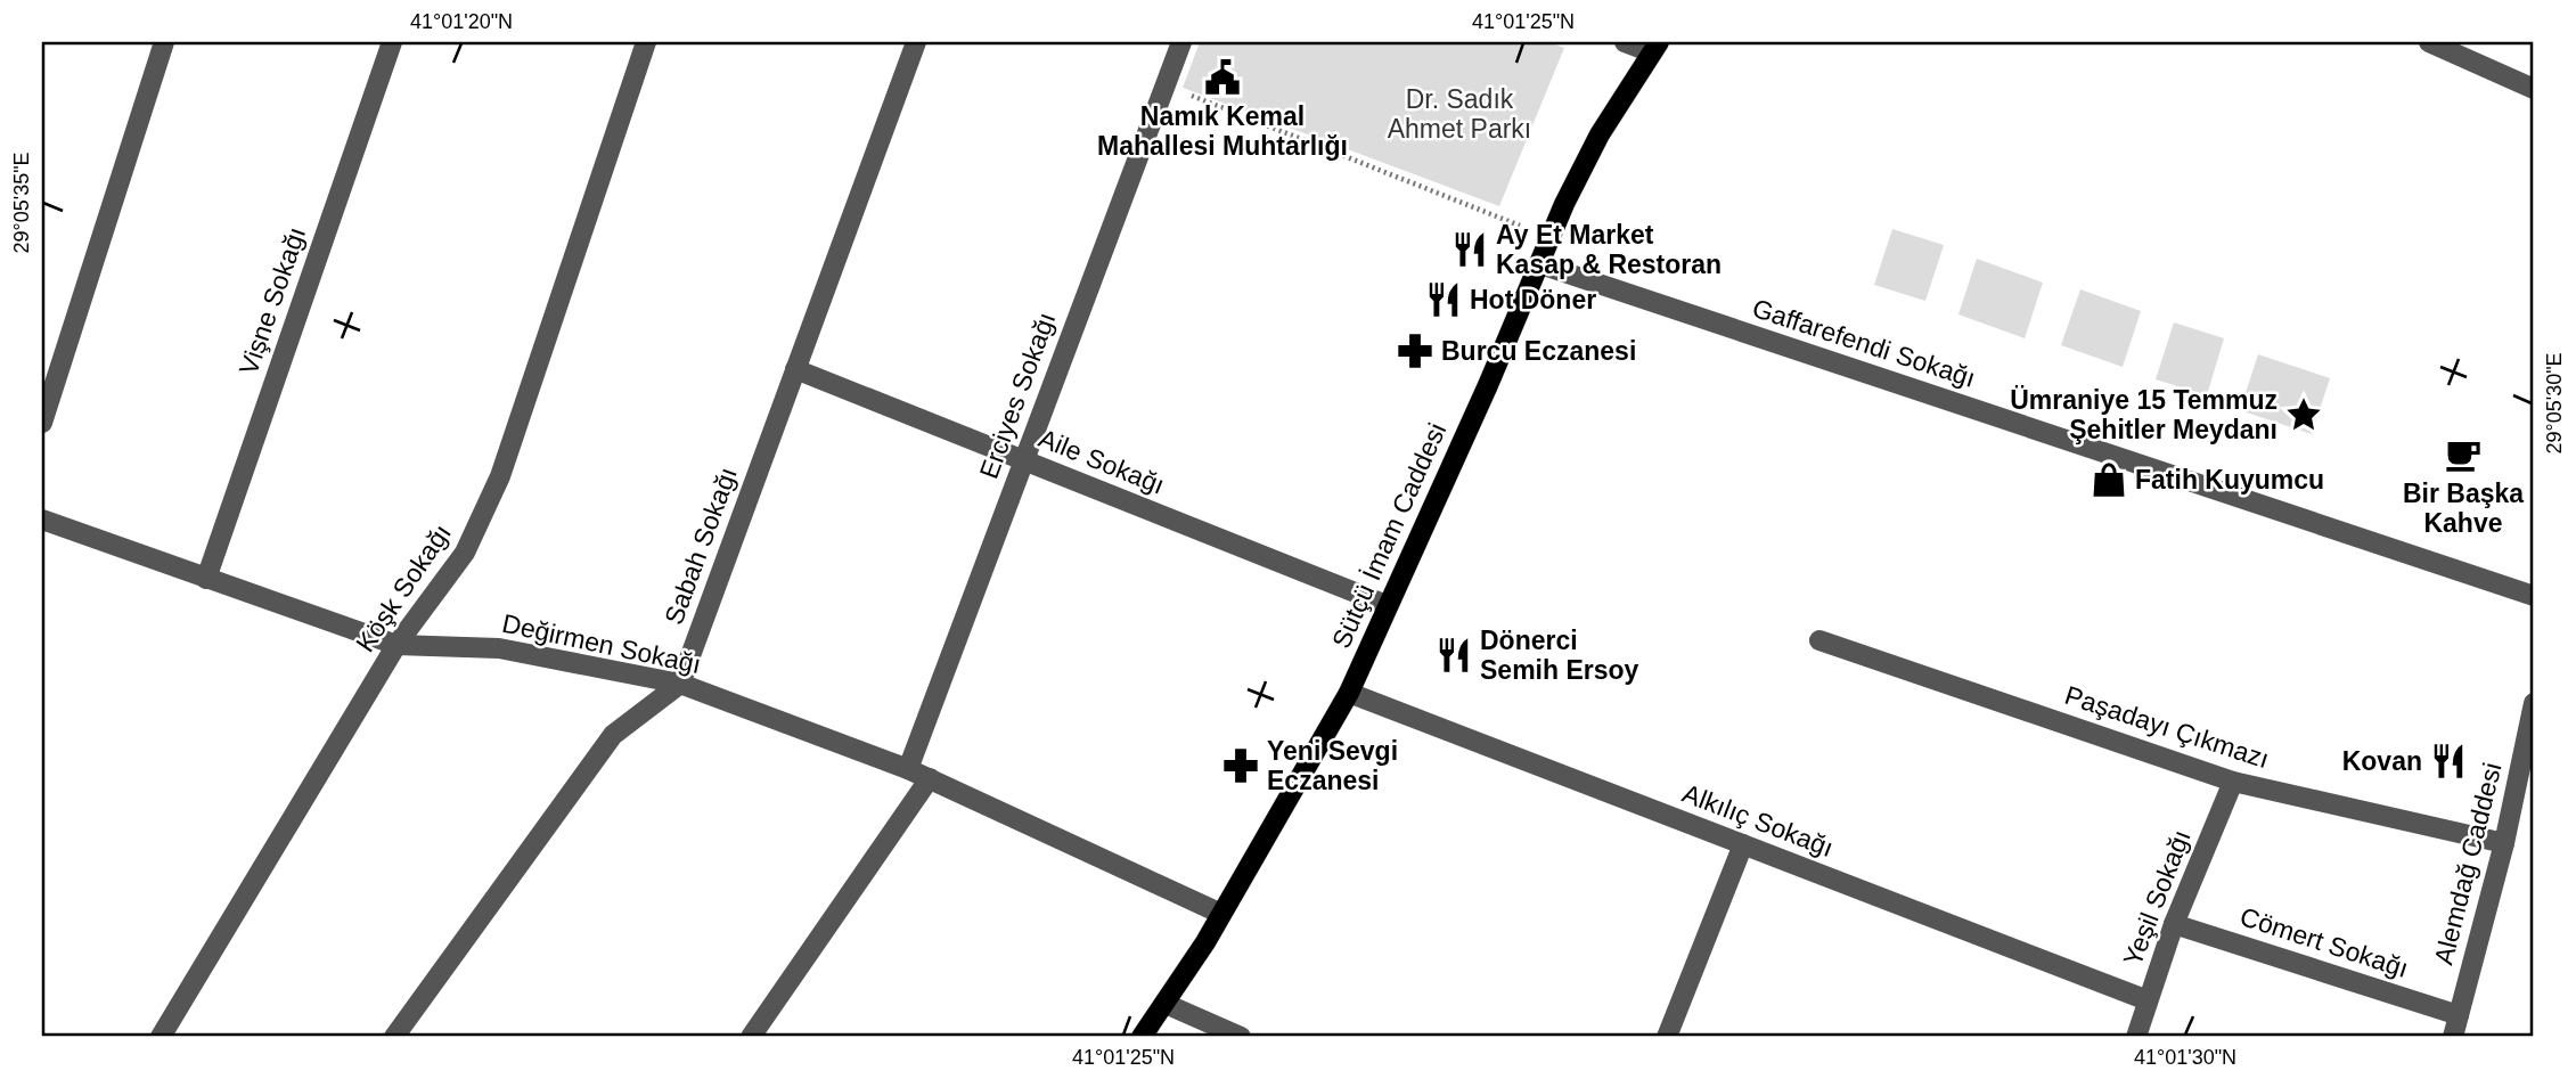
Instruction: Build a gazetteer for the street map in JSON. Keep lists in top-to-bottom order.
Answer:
{
  "streets": {
    "main road": ["Sütçü İmam Caddesi"],
    "street": [
      "Vişne Sokağı",
      "Gaffarefendi Sokağı",
      "Erciyes Sokağı",
      "Aile Sokağı",
      "Sabah Sokağı",
      "Köşk Sokağı",
      "Değirmen Sokağı",
      "Paşadayı Çıkmazı",
      "Alkılıç Sokağı",
      "Alemdağ Caddesi",
      "Yeşil Sokağı",
      "Cömert Sokağı"
    ]
  },
  "crossings": [
    ["Vişne Sokağı", "Değirmen Sokağı"],
    ["Gaffarefendi Sokağı", "Sütçü İmam Caddesi"],
    ["Erciyes Sokağı", "Aile Sokağı"],
    ["Erciyes Sokağı", "Değirmen Sokağı"],
    ["Aile Sokağı", "Sütçü İmam Caddesi"],
    ["Aile Sokağı", "Sabah Sokağı"],
    ["Sütçü İmam Caddesi", "Değirmen Sokağı"],
    ["Sütçü İmam Caddesi", "Alkılıç Sokağı"],
    ["Sabah Sokağı", "Değirmen Sokağı"],
    ["Köşk Sokağı", "Değirmen Sokağı"],
    ["Paşadayı Çıkmazı", "Alemdağ Caddesi"],
    ["Paşadayı Çıkmazı", "Yeşil Sokağı"],
    ["Alkılıç Sokağı", "Yeşil Sokağı"],
    ["Alemdağ Caddesi", "Cömert Sokağı"],
    ["Yeşil Sokağı", "Cömert Sokağı"]
  ],
  "parks": ["Dr. Sadık Ahmet Parkı"],
  "places": {
    "public building": ["Namık Kemal Mahallesi Muhtarlığı"],
    "restaurant": [
      "Ay Et Market Kasap & Restoran",
      "Hot Döner",
      "Dönerci Semih Ersoy",
      "Kovan"
    ],
    "pharmacy": ["Burcu Eczanesi", "Yeni Sevgi Eczanesi"],
    "place": ["Ümraniye 15 Temmuz Şehitler Meydanı"],
    "cafe": ["Bir Başka Kahve"],
    "shop": ["Fatih Kuyumcu"]
  },
  "coordinates": [
    "41°01'20\"N",
    "41°01'25\"N",
    "29°05'35\"E",
    "29°05'30\"E",
    "41°01'30\"N"
  ]
}
